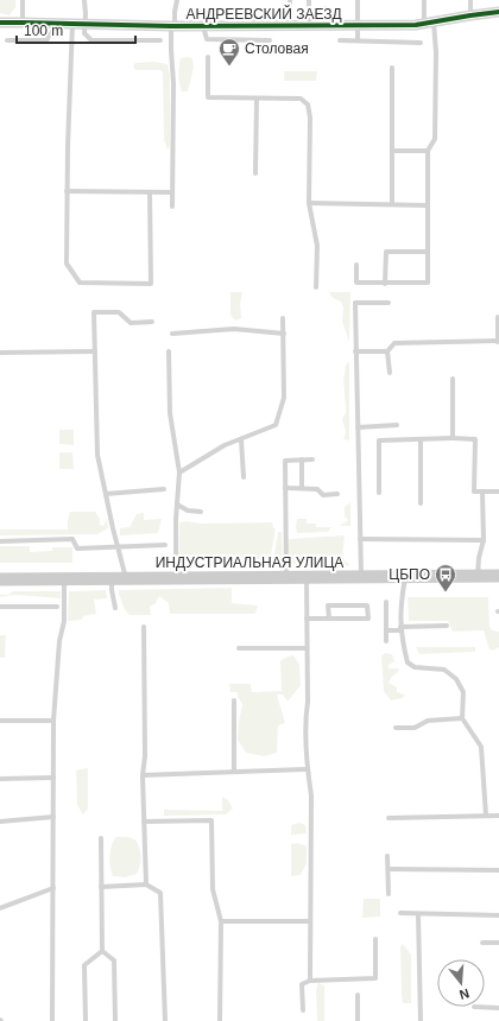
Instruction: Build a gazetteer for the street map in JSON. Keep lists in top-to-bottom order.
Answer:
{
  "streets": {
    "main road": ["ИНДУСТРИАЛЬНАЯ УЛИЦА"],
    "street": ["АНДРЕЕВСКИЙ ЗАЕЗД"]
  },
  "places": {
    "cafe": ["Столовая"],
    "bus stop": ["ЦБПО"]
  },
  "scale_bar": "100 m",
  "north": "bottom"
}
